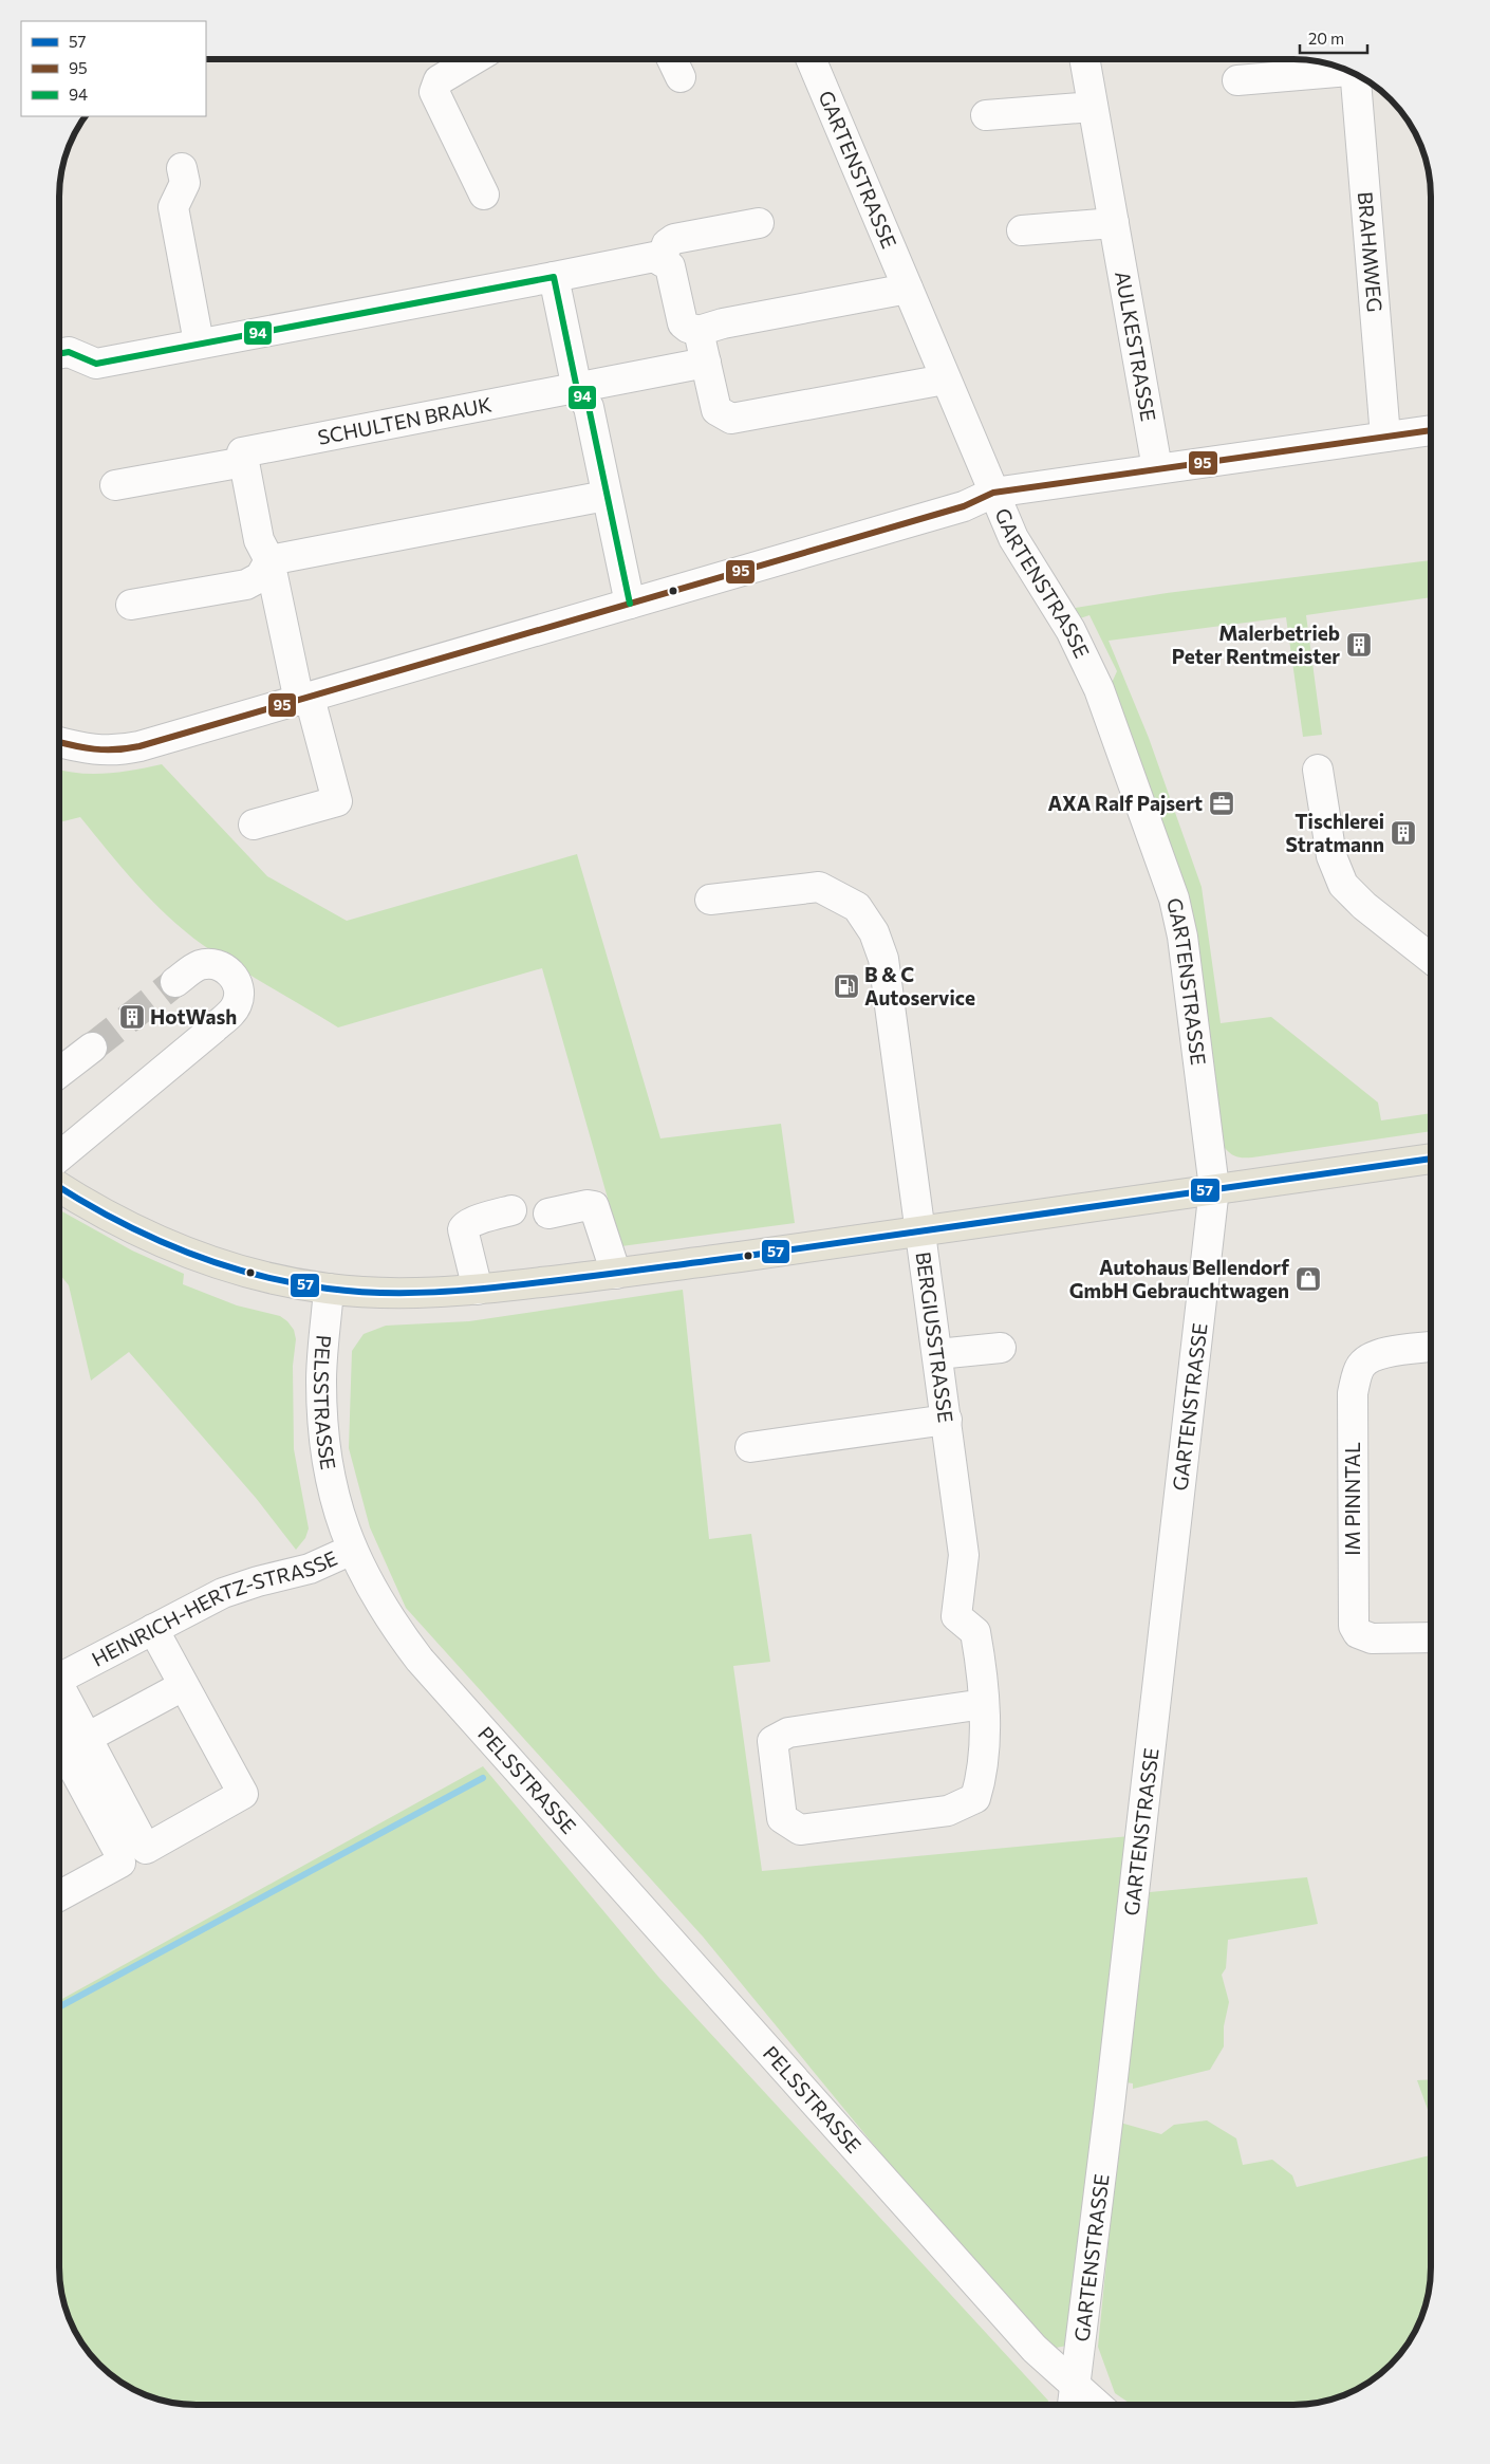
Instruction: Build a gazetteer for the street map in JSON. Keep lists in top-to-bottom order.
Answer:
{
  "streets": {
    "street": [
      "GARTENSTRASSE",
      "BRAHMWEG",
      "AULKESTRASSE",
      "SCHULTEN BRAUK",
      "BERGIUSSTRASSE",
      "PELSSTRASSE",
      "IM PINNTAL",
      "HEINRICH-HERTZ-STRASSE"
    ]
  },
  "crossings": [
    ["GARTENSTRASSE", "PELSSTRASSE"],
    ["PELSSTRASSE", "HEINRICH-HERTZ-STRASSE"]
  ],
  "places": {
    "building": ["Malerbetrieb Peter Rentmeister", "Tischlerei Stratmann", "HotWash"],
    "office": ["AXA Ralf Pajsert"],
    "fuel station": ["B & C Autoservice"],
    "shop": ["Autohaus Bellendorf GmbH Gebrauchtwagen"]
  },
  "lines": ["transit line 94", "transit line 95", "transit line 57"],
  "legend": ["57", "95", "94"],
  "scale_bar": "20 m"
}
